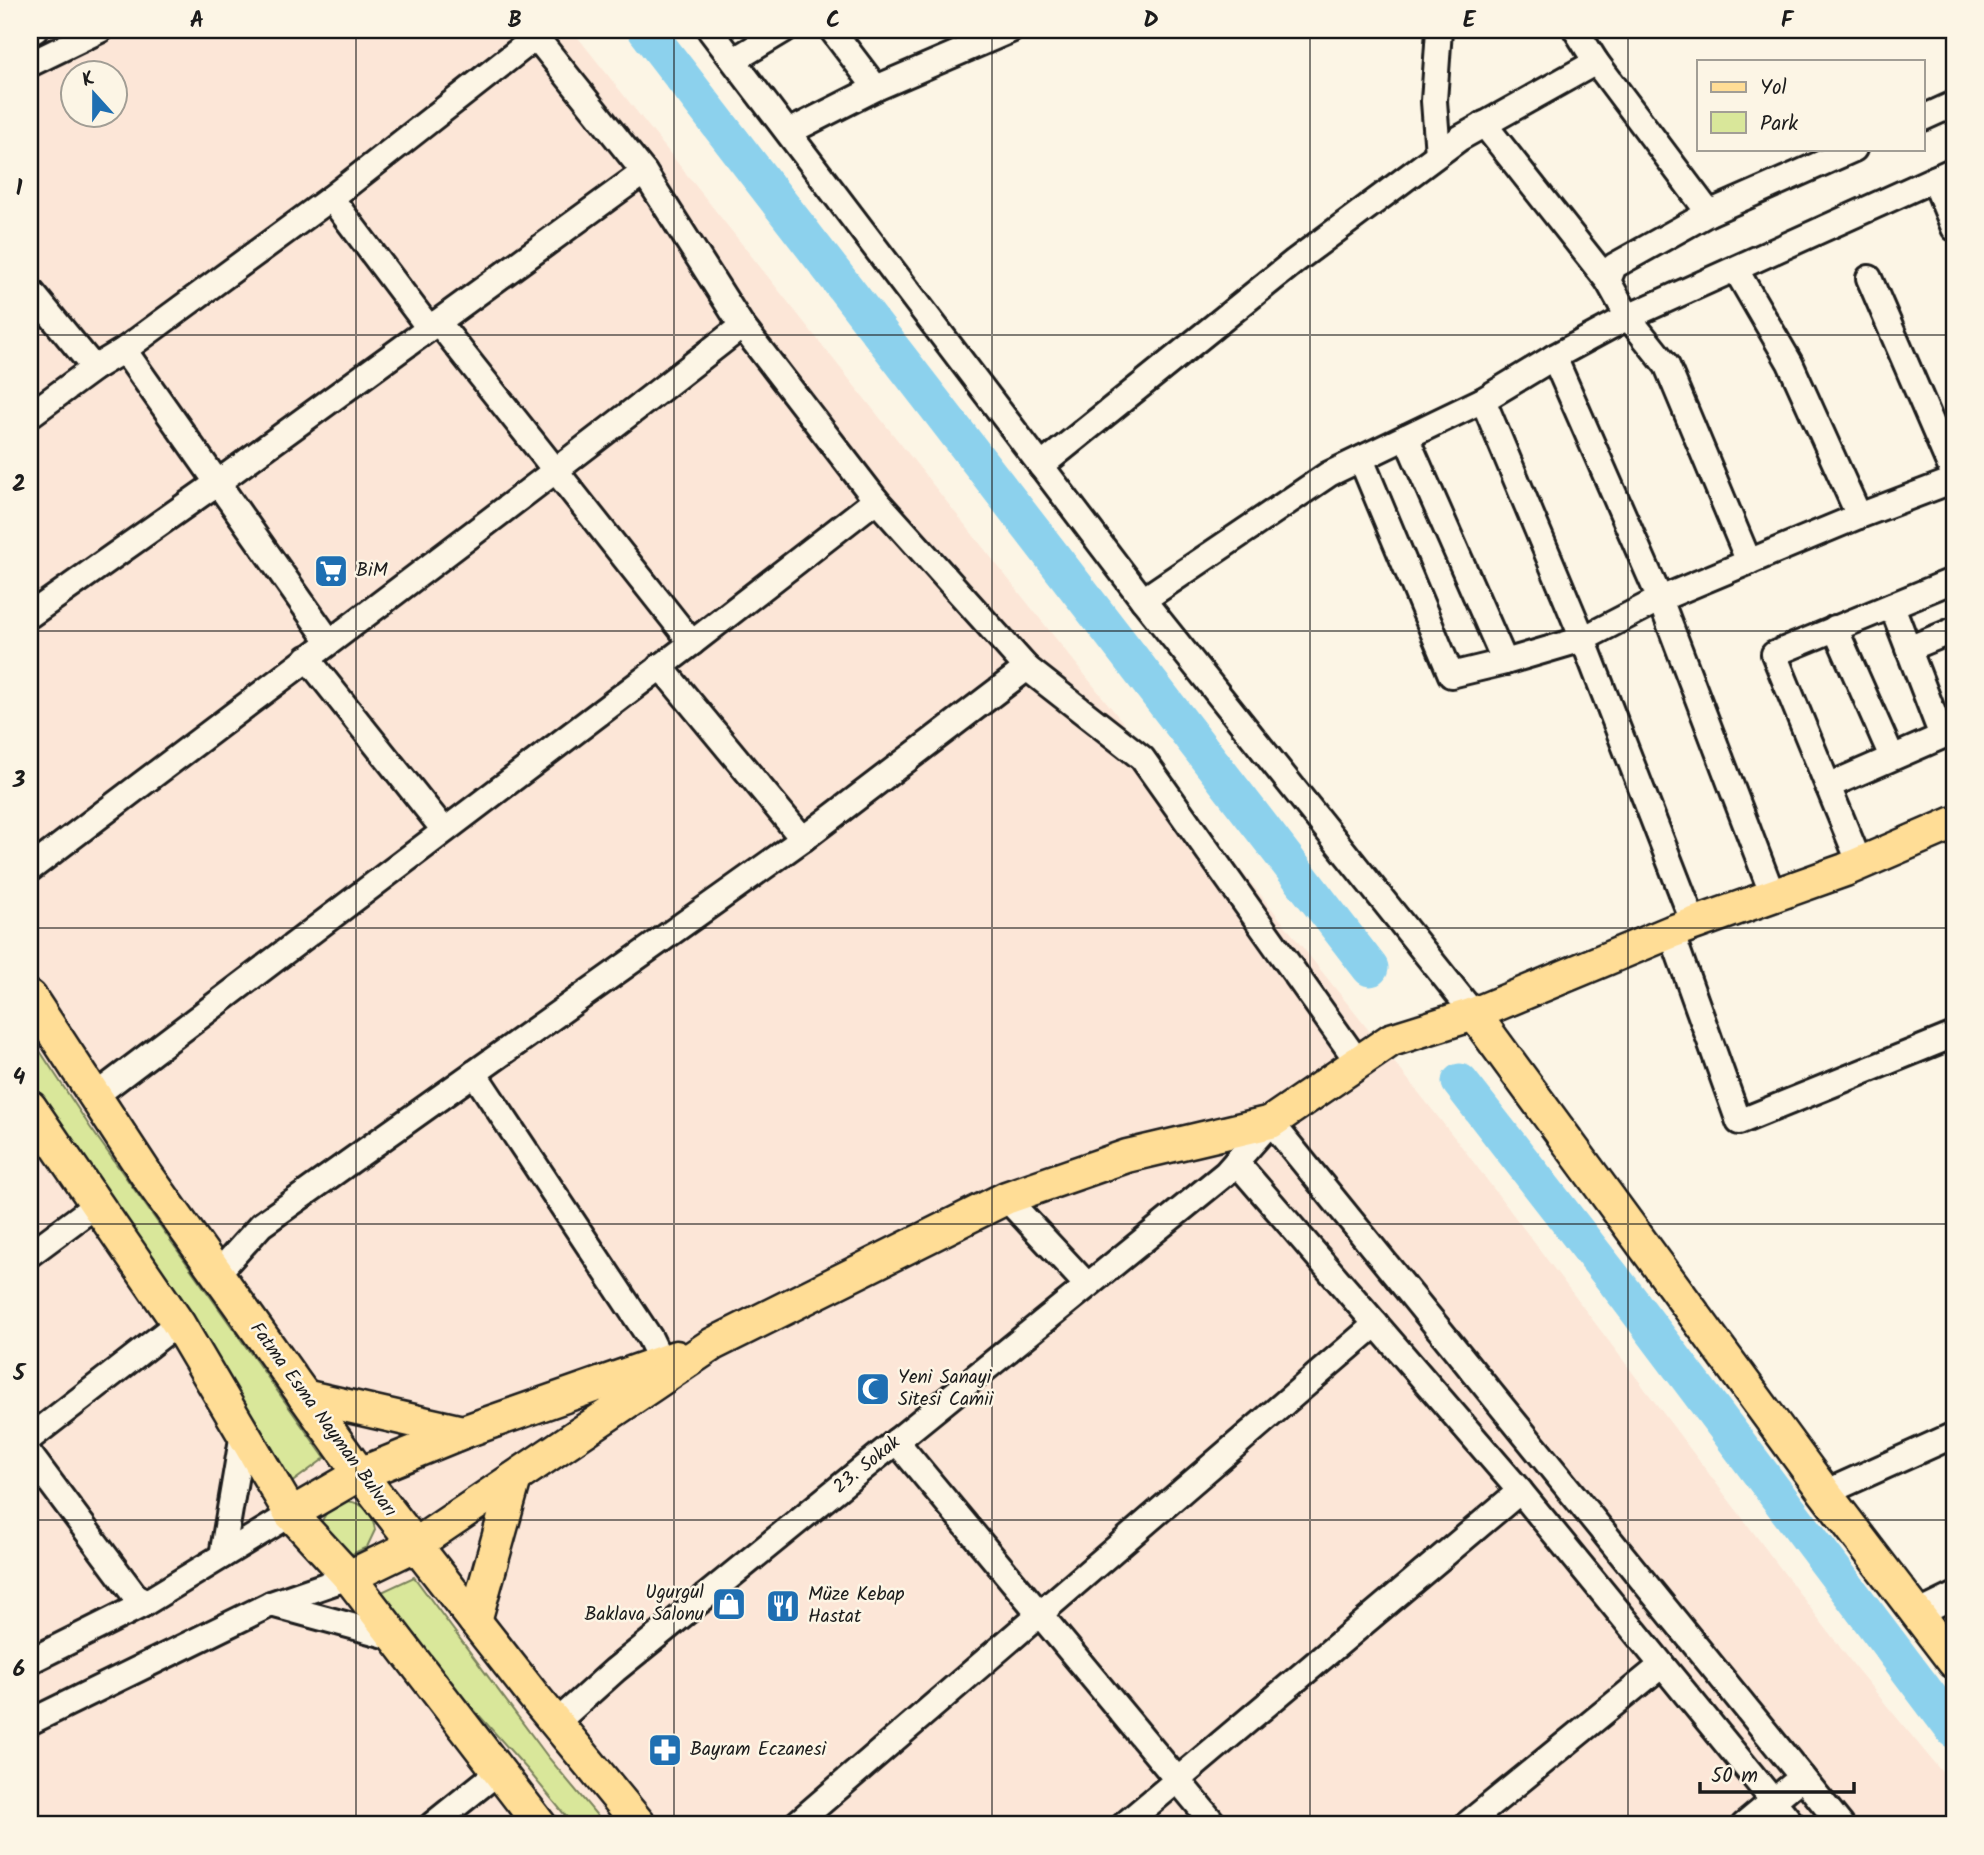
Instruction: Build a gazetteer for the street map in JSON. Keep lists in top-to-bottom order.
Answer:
{
  "streets": {
    "main road": ["Fatma Esma Nayman Bulvarı"],
    "street": ["23. Sokak"]
  },
  "crossings": [
    ["Fatma Esma Nayman Bulvarı", "23. Sokak"]
  ],
  "places": {
    "supermarket": ["BiM"],
    "mosque": ["Yeni Sanayi Sitesi Camii"],
    "shop": ["Ugurgul Baklava Salonu"],
    "restaurant": ["Müze Kebap Hastat"],
    "pharmacy": ["Bayram Eczanesi"]
  },
  "legend": ["Yol", "Park"],
  "scale_bar": "50 m",
  "north": "top",
  "grid": {
    "columns": [
      "A",
      "B",
      "C",
      "D",
      "E",
      "F"
    ],
    "rows": [
      "1",
      "2",
      "3",
      "4",
      "5",
      "6"
    ]
  }
}
